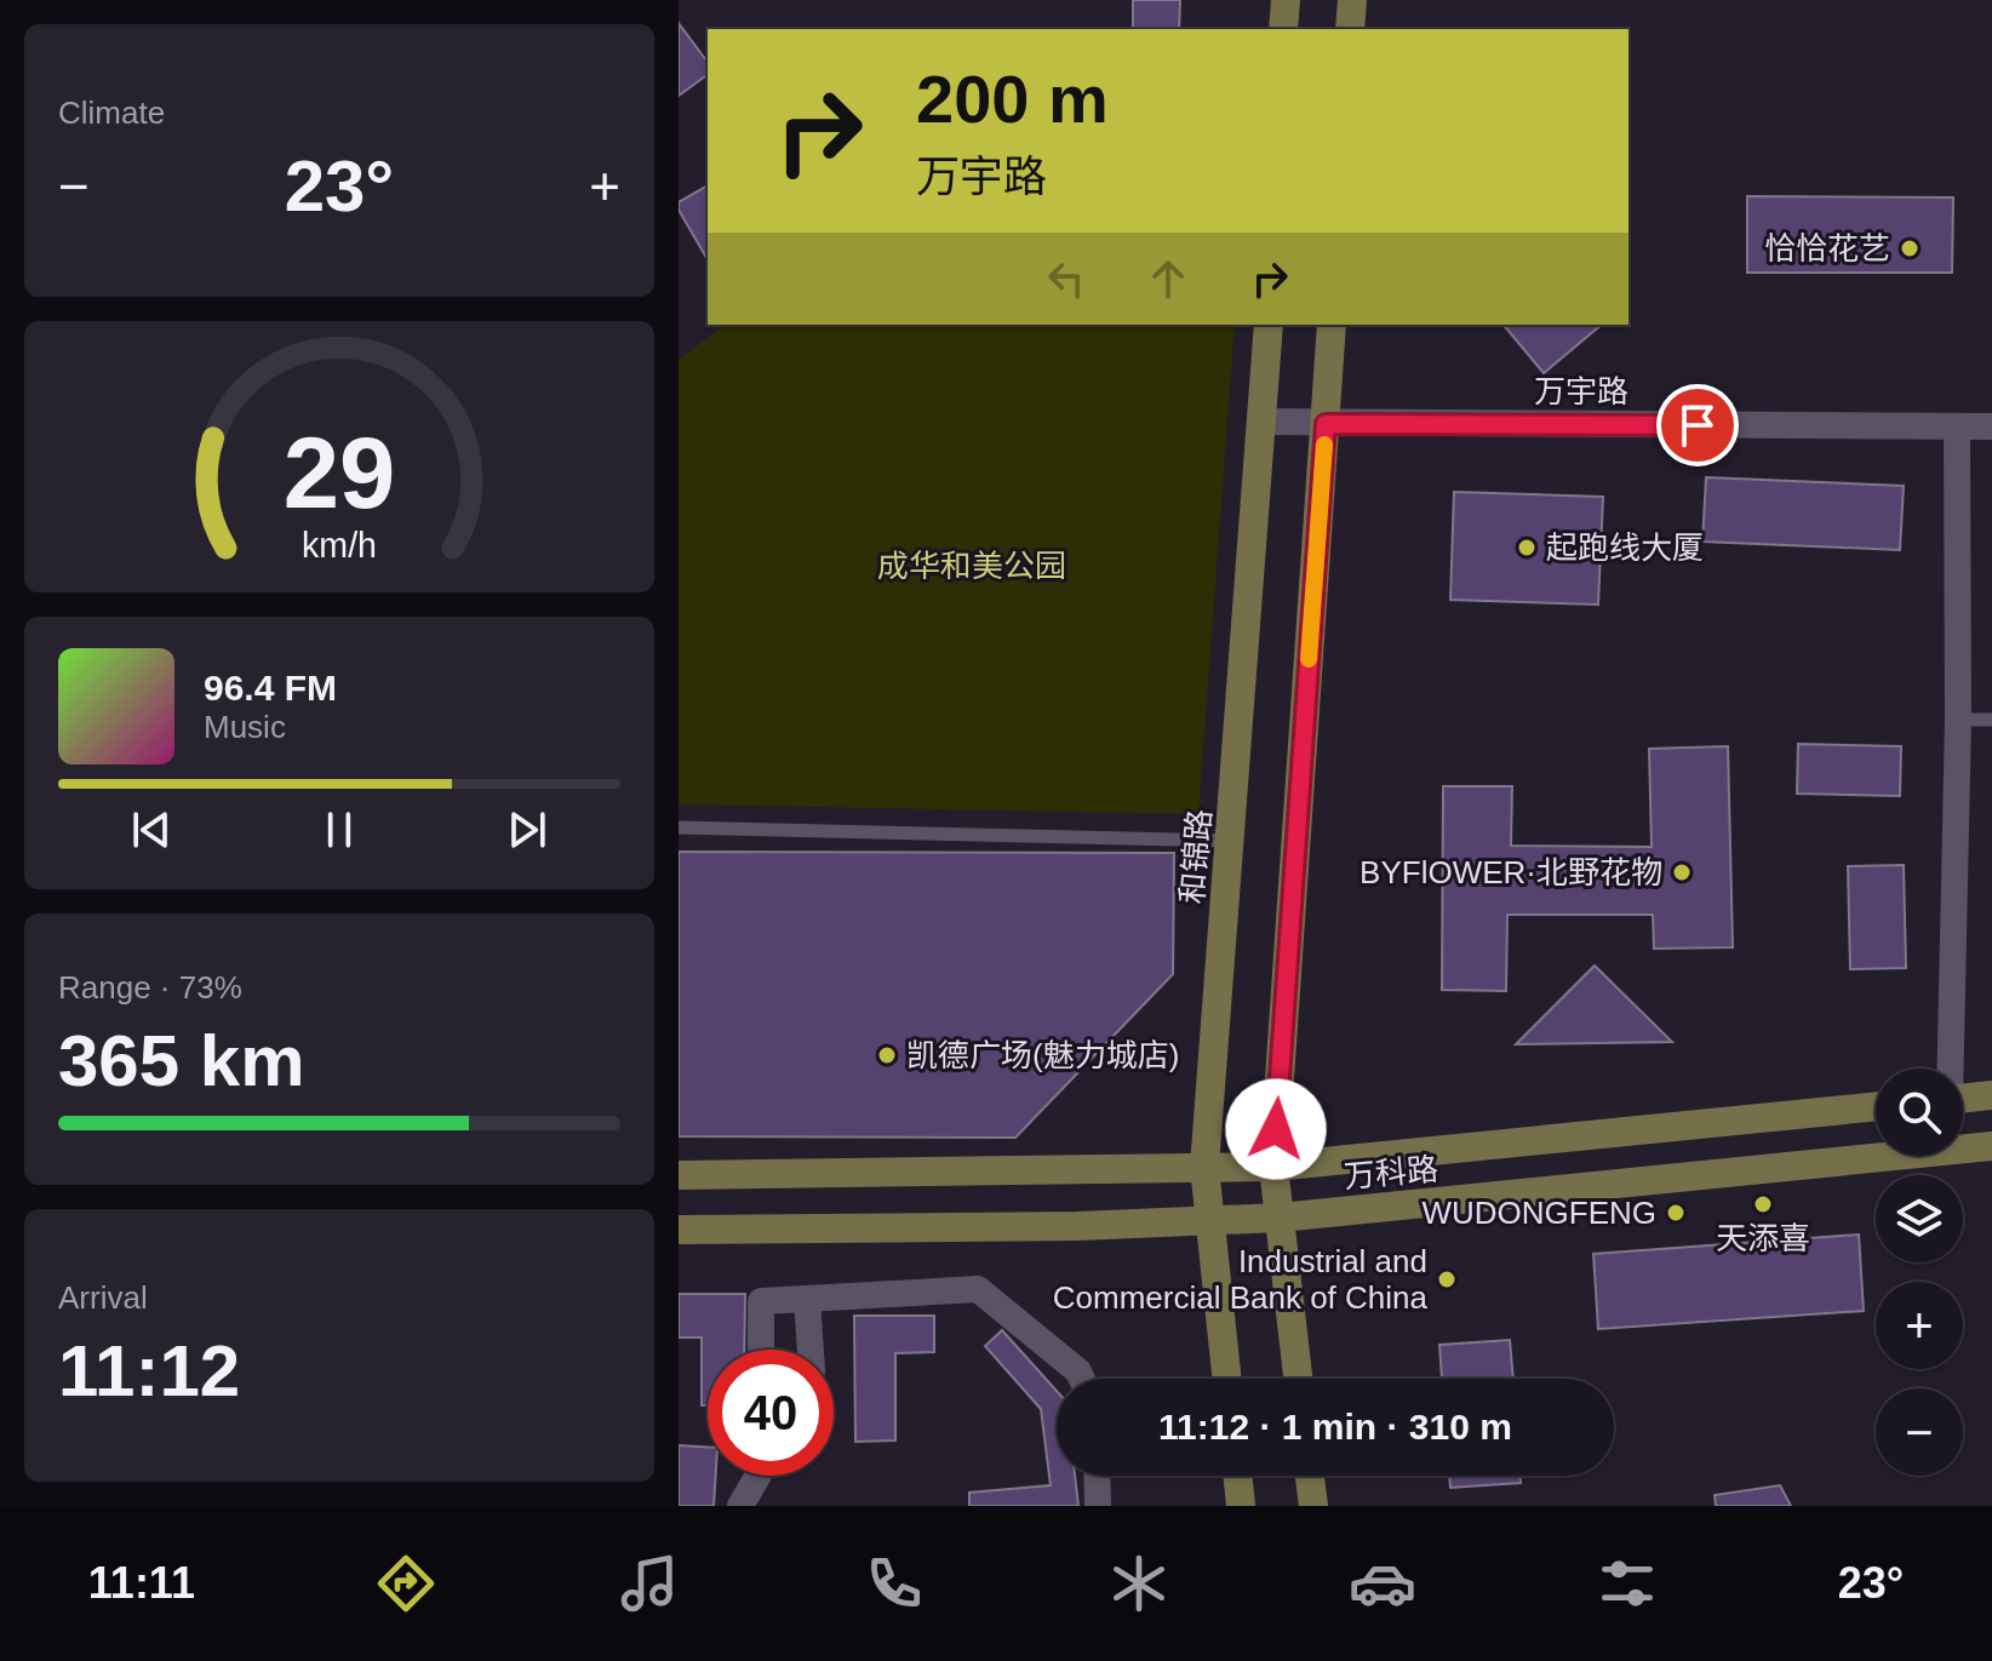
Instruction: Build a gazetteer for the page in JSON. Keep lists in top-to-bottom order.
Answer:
{
  "streets": {
    "main road": ["和锦路", "万科路"],
    "street": ["万宇路"]
  },
  "crossings": [
    ["万宇路", "和锦路"],
    ["和锦路", "万科路"]
  ],
  "parks": ["成华和美公园"],
  "places": [
    "恰恰花艺",
    "起跑线大厦",
    "BYFlOWER·北野花物",
    "凯德广场(魅力城店)",
    "天添喜",
    "WUDONGFENG",
    "Industrial and Commercial Bank of China"
  ],
  "page": {
    "tile": [
      "Climate",
      ["Range · 73%", "365 km"],
      ["Arrival", "11:12"]
    ],
    "turn": ["200 m", "万宇路"],
    "heat": ["−", "23°", "+"],
    "song": ["96.4 FM", "Music"],
    "map_buttons": ["+", "−"],
    "limit": "40",
    "trip": "11:12 · 1 min · 310 m",
    "tabs": ["11:11", "23°"],
    "gauge": ["29", "km/h"]
  }
}
